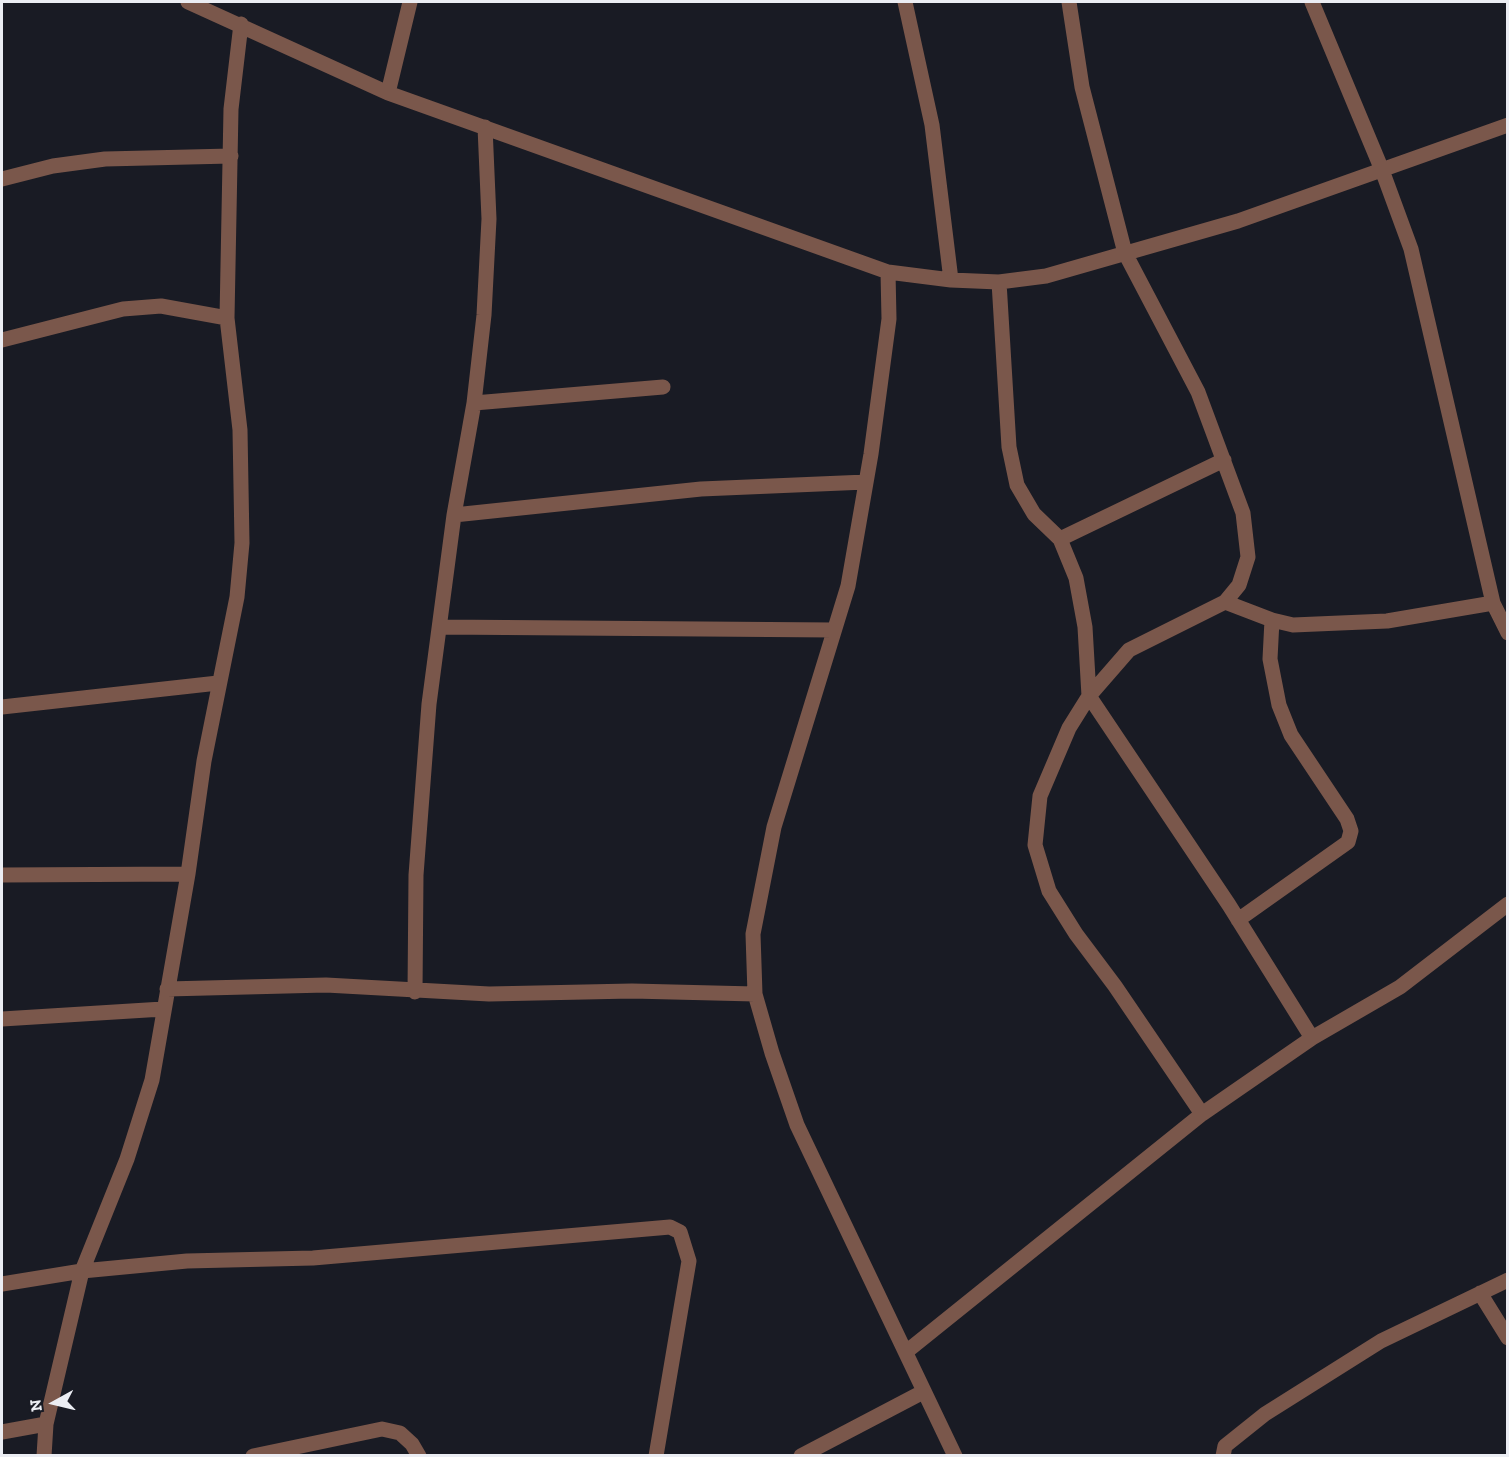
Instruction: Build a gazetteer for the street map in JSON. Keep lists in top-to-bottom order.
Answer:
{
  "north": "left"
}
